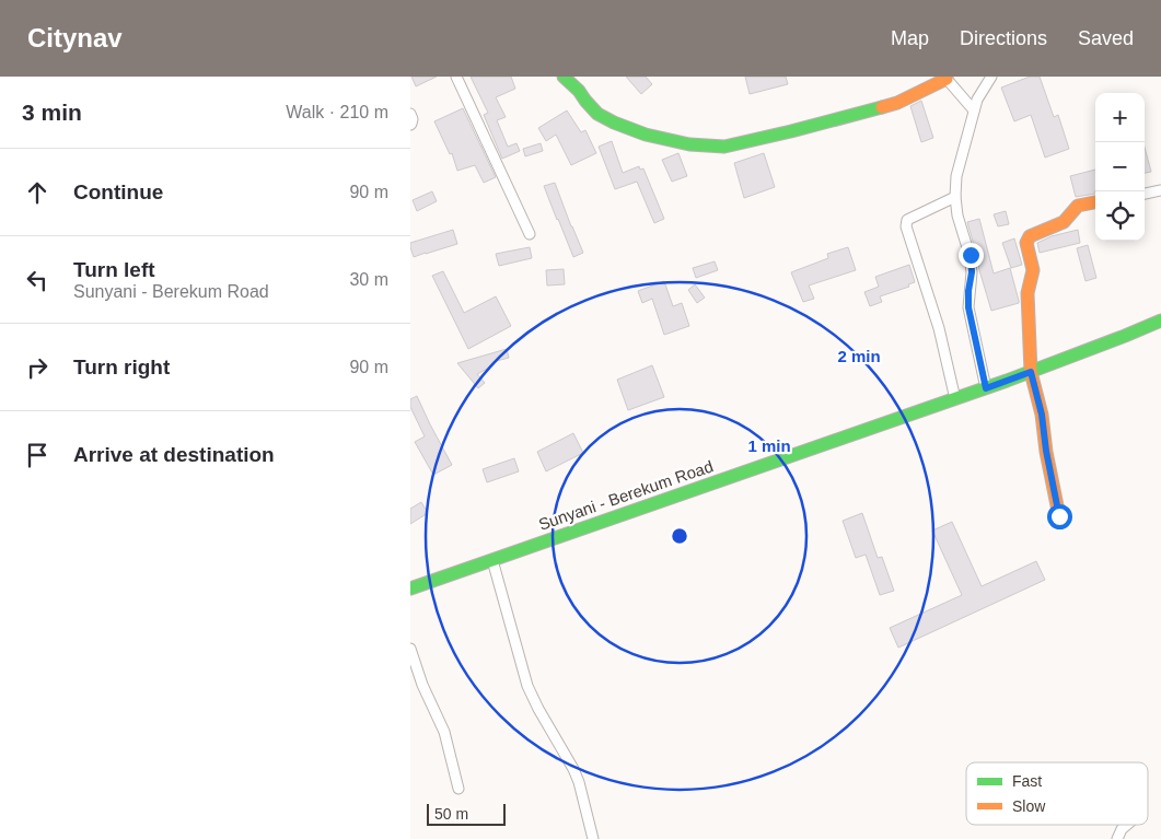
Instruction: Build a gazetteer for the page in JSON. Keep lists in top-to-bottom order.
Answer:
{
  "streets": {
    "main road": ["Sunyani - Berekum Road"]
  },
  "legend": ["Fast", "Slow"],
  "scale_bar": "50 m",
  "page": {
    "header": "Citynav",
    "nav": ["Map", "Directions", "Saved"],
    "heading": ["3 min", "Walk · 210 m"],
    "map_buttons": ["+", "−"],
    "list": [
      ["Continue", "90 m"],
      ["Turn left", "Sunyani - Berekum Road", "30 m"],
      ["Turn right", "90 m"],
      "Arrive at destination"
    ],
    "scale": "50 m"
  },
  "rings": ["2 min", "1 min"]
}
